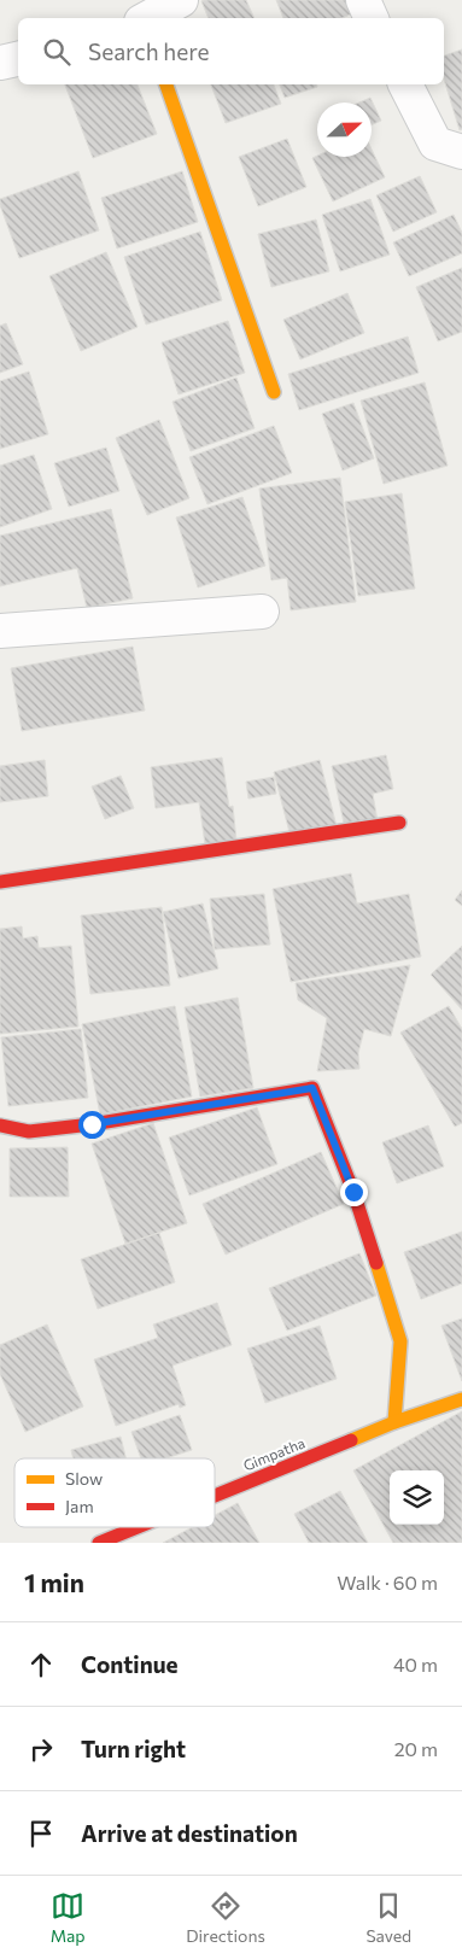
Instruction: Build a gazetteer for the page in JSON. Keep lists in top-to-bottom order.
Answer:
{
  "streets": {
    "street": ["Gimpatha"]
  },
  "legend": ["Slow", "Jam"],
  "north": "right",
  "page": {
    "search": "Search here",
    "heading": ["1 min", "Walk · 60 m"],
    "list": [
      ["Continue", "40 m"],
      ["Turn right", "20 m"],
      "Arrive at destination"
    ],
    "nav": ["Map", "Directions", "Saved"]
  }
}
